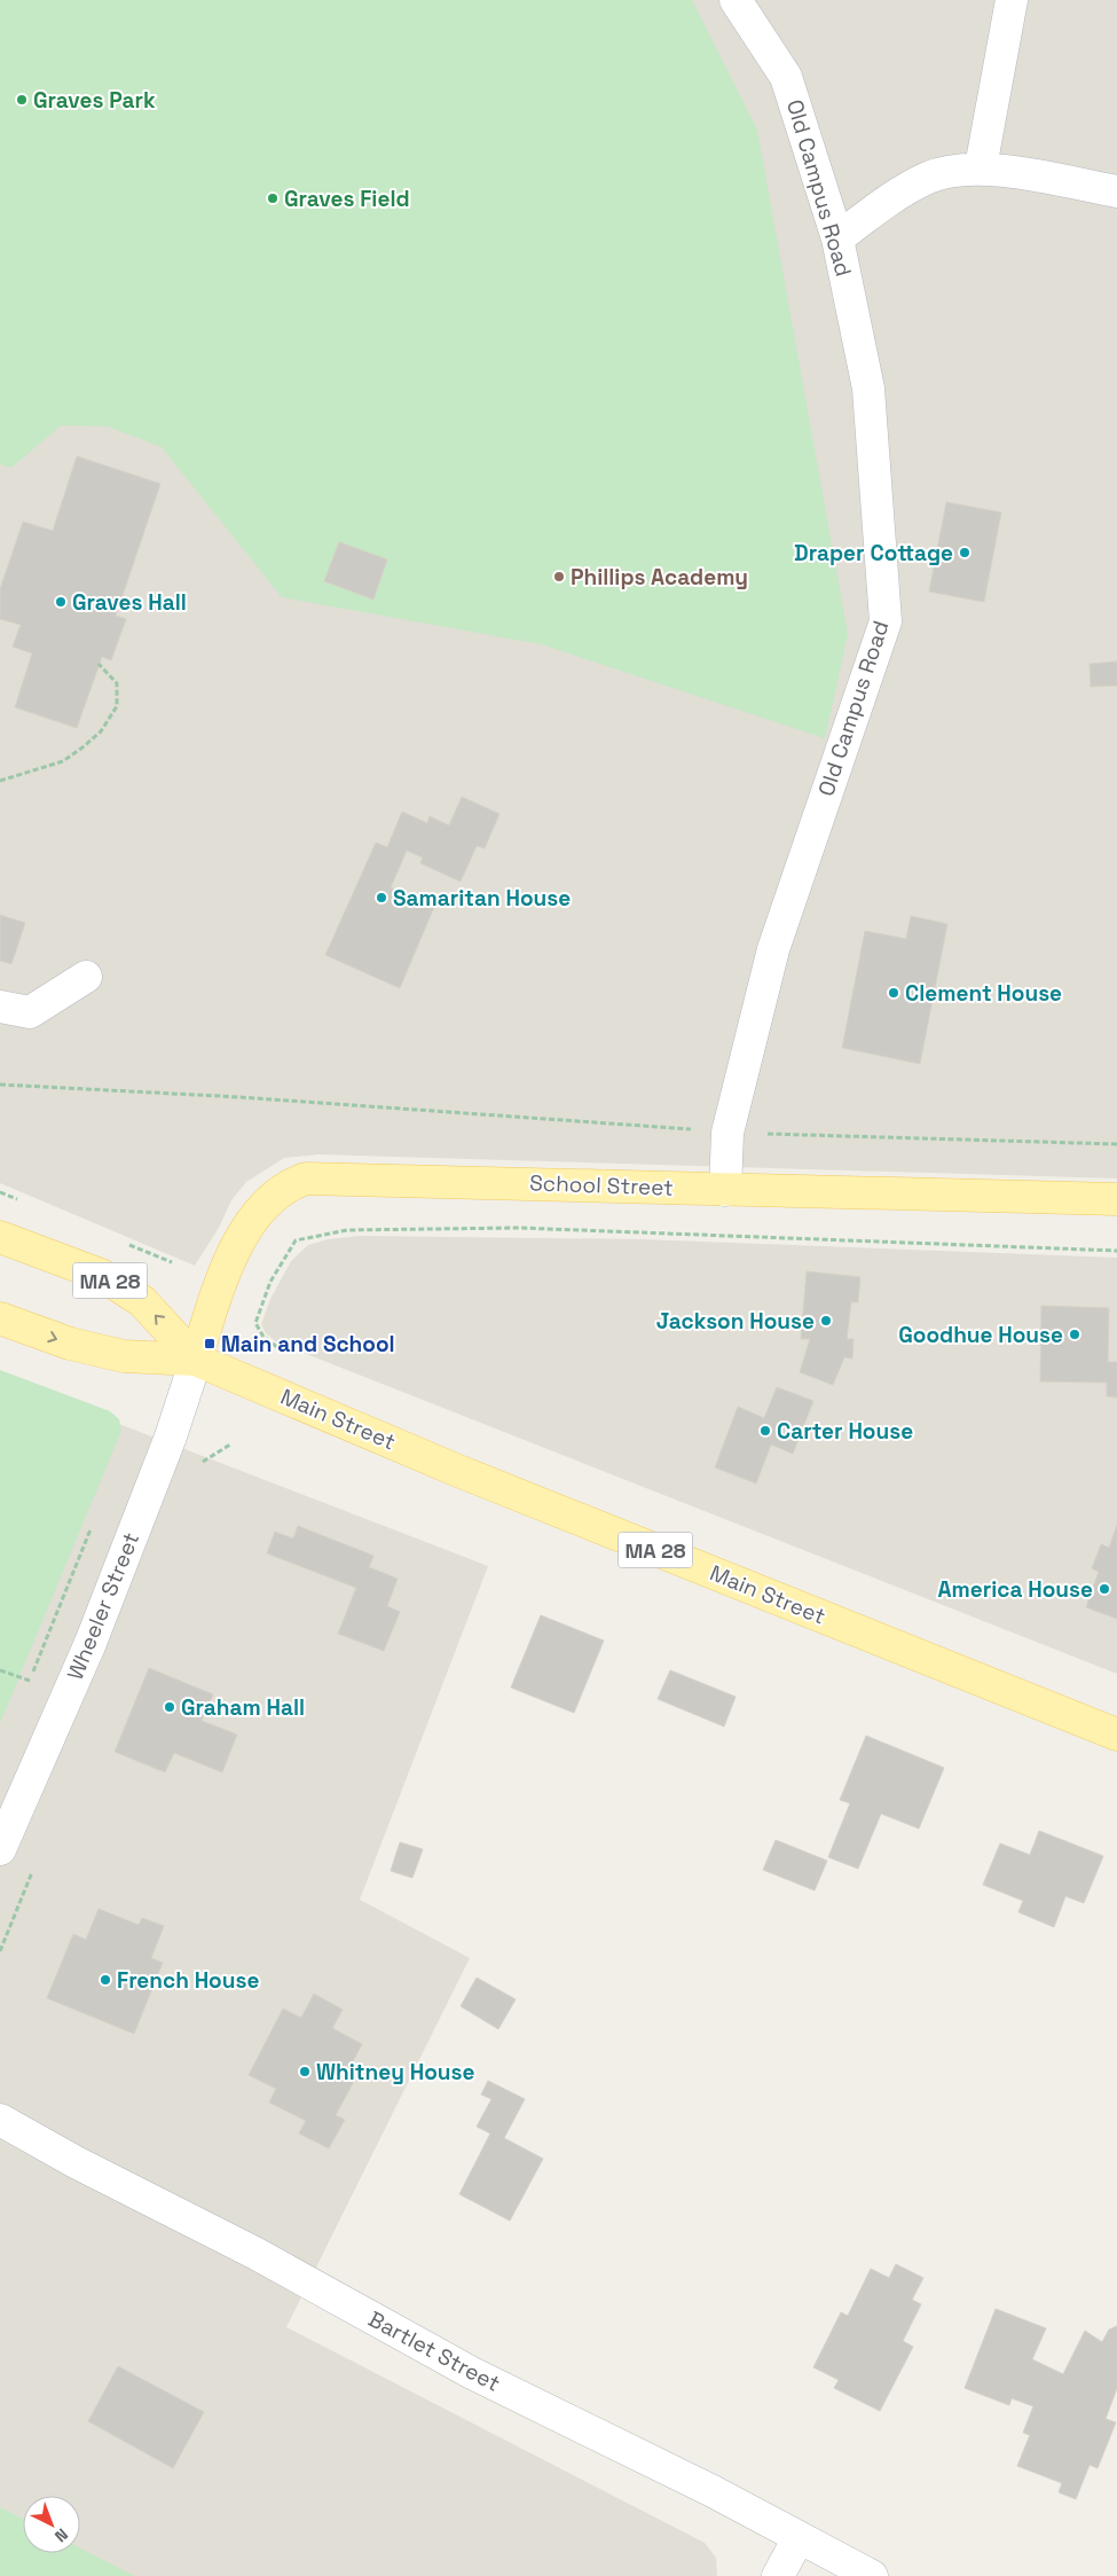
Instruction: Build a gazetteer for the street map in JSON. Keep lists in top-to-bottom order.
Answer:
{
  "streets": {
    "main road": ["School Street", "MA 28", "Main Street"],
    "street": ["Old Campus Road", "Wheeler Street", "Bartlet Street"]
  },
  "crossings": [
    ["Old Campus Road", "School Street"],
    ["School Street", "Main Street"],
    ["School Street", "Wheeler Street"],
    ["Main Street", "Wheeler Street"]
  ],
  "places": {
    "other": [
      "Graves Park",
      "Graves Field",
      "Draper Cottage",
      "Phillips Academy",
      "Graves Hall",
      "Samaritan House",
      "Clement House",
      "Jackson House",
      "Goodhue House",
      "Carter House",
      "America House",
      "Graham Hall",
      "French House",
      "Whitney House"
    ],
    "transit": ["Main and School"]
  },
  "north": "bottom right"
}
